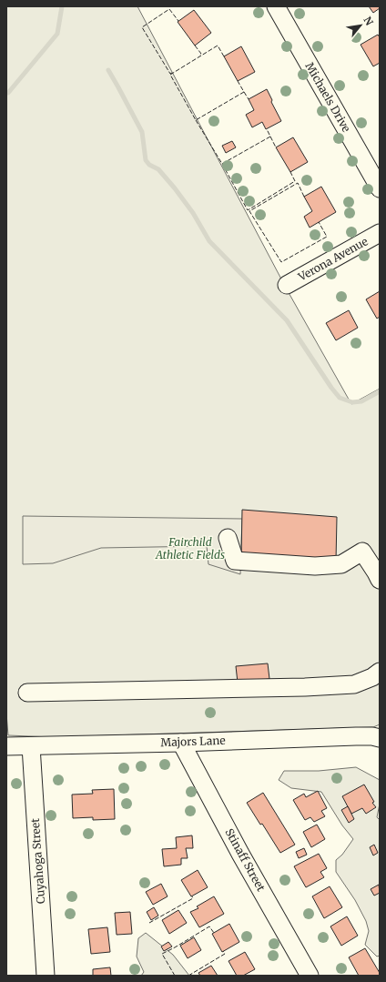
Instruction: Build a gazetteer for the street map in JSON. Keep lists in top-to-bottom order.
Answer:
{
  "streets": {
    "street": [
      "Michaels Drive",
      "Verona Avenue",
      "Majors Lane",
      "Stinaff Street",
      "Cuyahoga Street"
    ]
  },
  "crossings": [
    ["Majors Lane", "Stinaff Street"],
    ["Majors Lane", "Cuyahoga Street"]
  ],
  "parks": ["Fairchild Athletic Fields"],
  "north": "top right"
}
